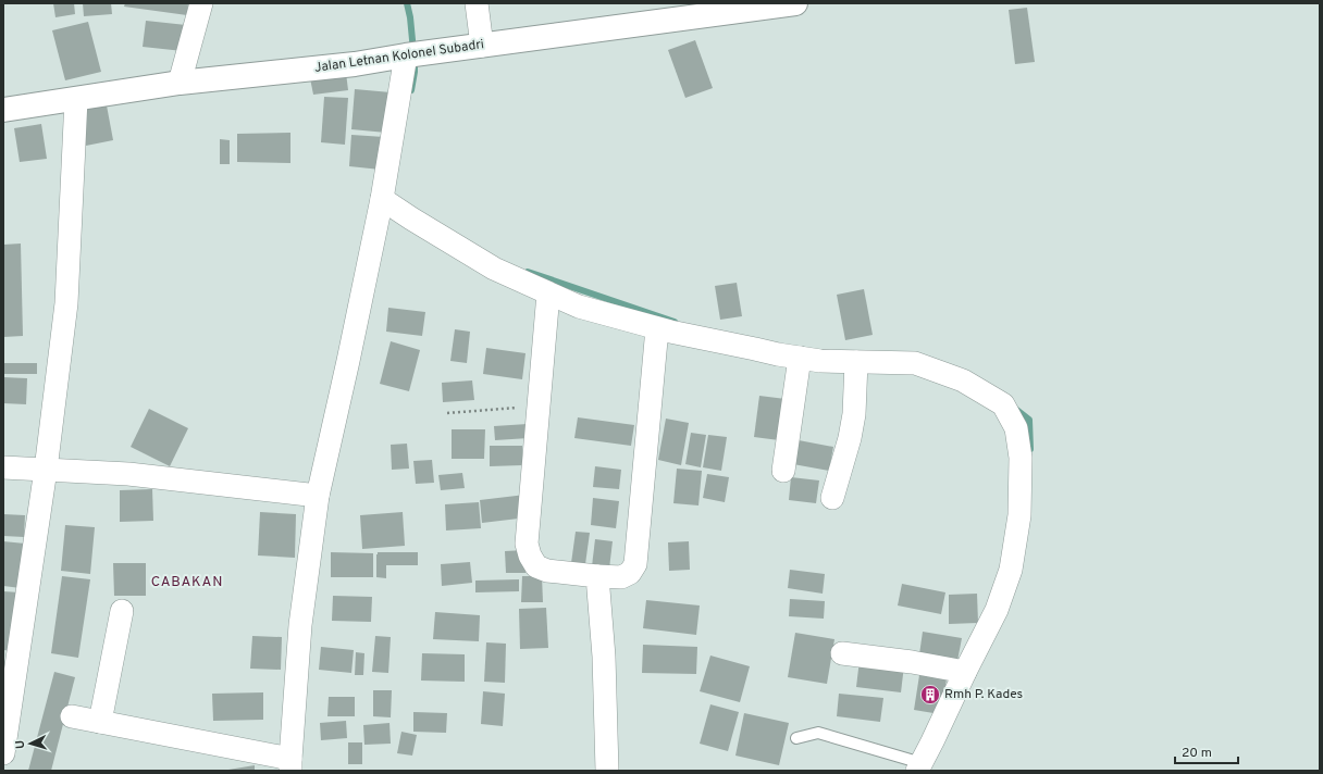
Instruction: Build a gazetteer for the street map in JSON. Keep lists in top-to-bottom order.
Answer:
{
  "streets": {
    "main road": ["Jalan Letnan Kolonel Subadri"]
  },
  "districts": ["CABAKAN"],
  "places": {
    "building": ["Rmh P. Kades"]
  },
  "scale_bar": "20 m",
  "north": "left"
}
